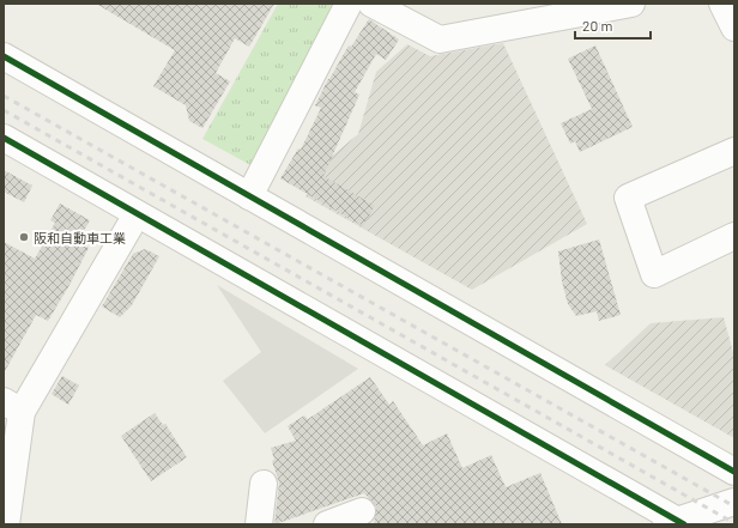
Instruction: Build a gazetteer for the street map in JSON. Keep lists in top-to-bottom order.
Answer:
{
  "places": ["阪和自動車工業"],
  "scale_bar": "20 m"
}
